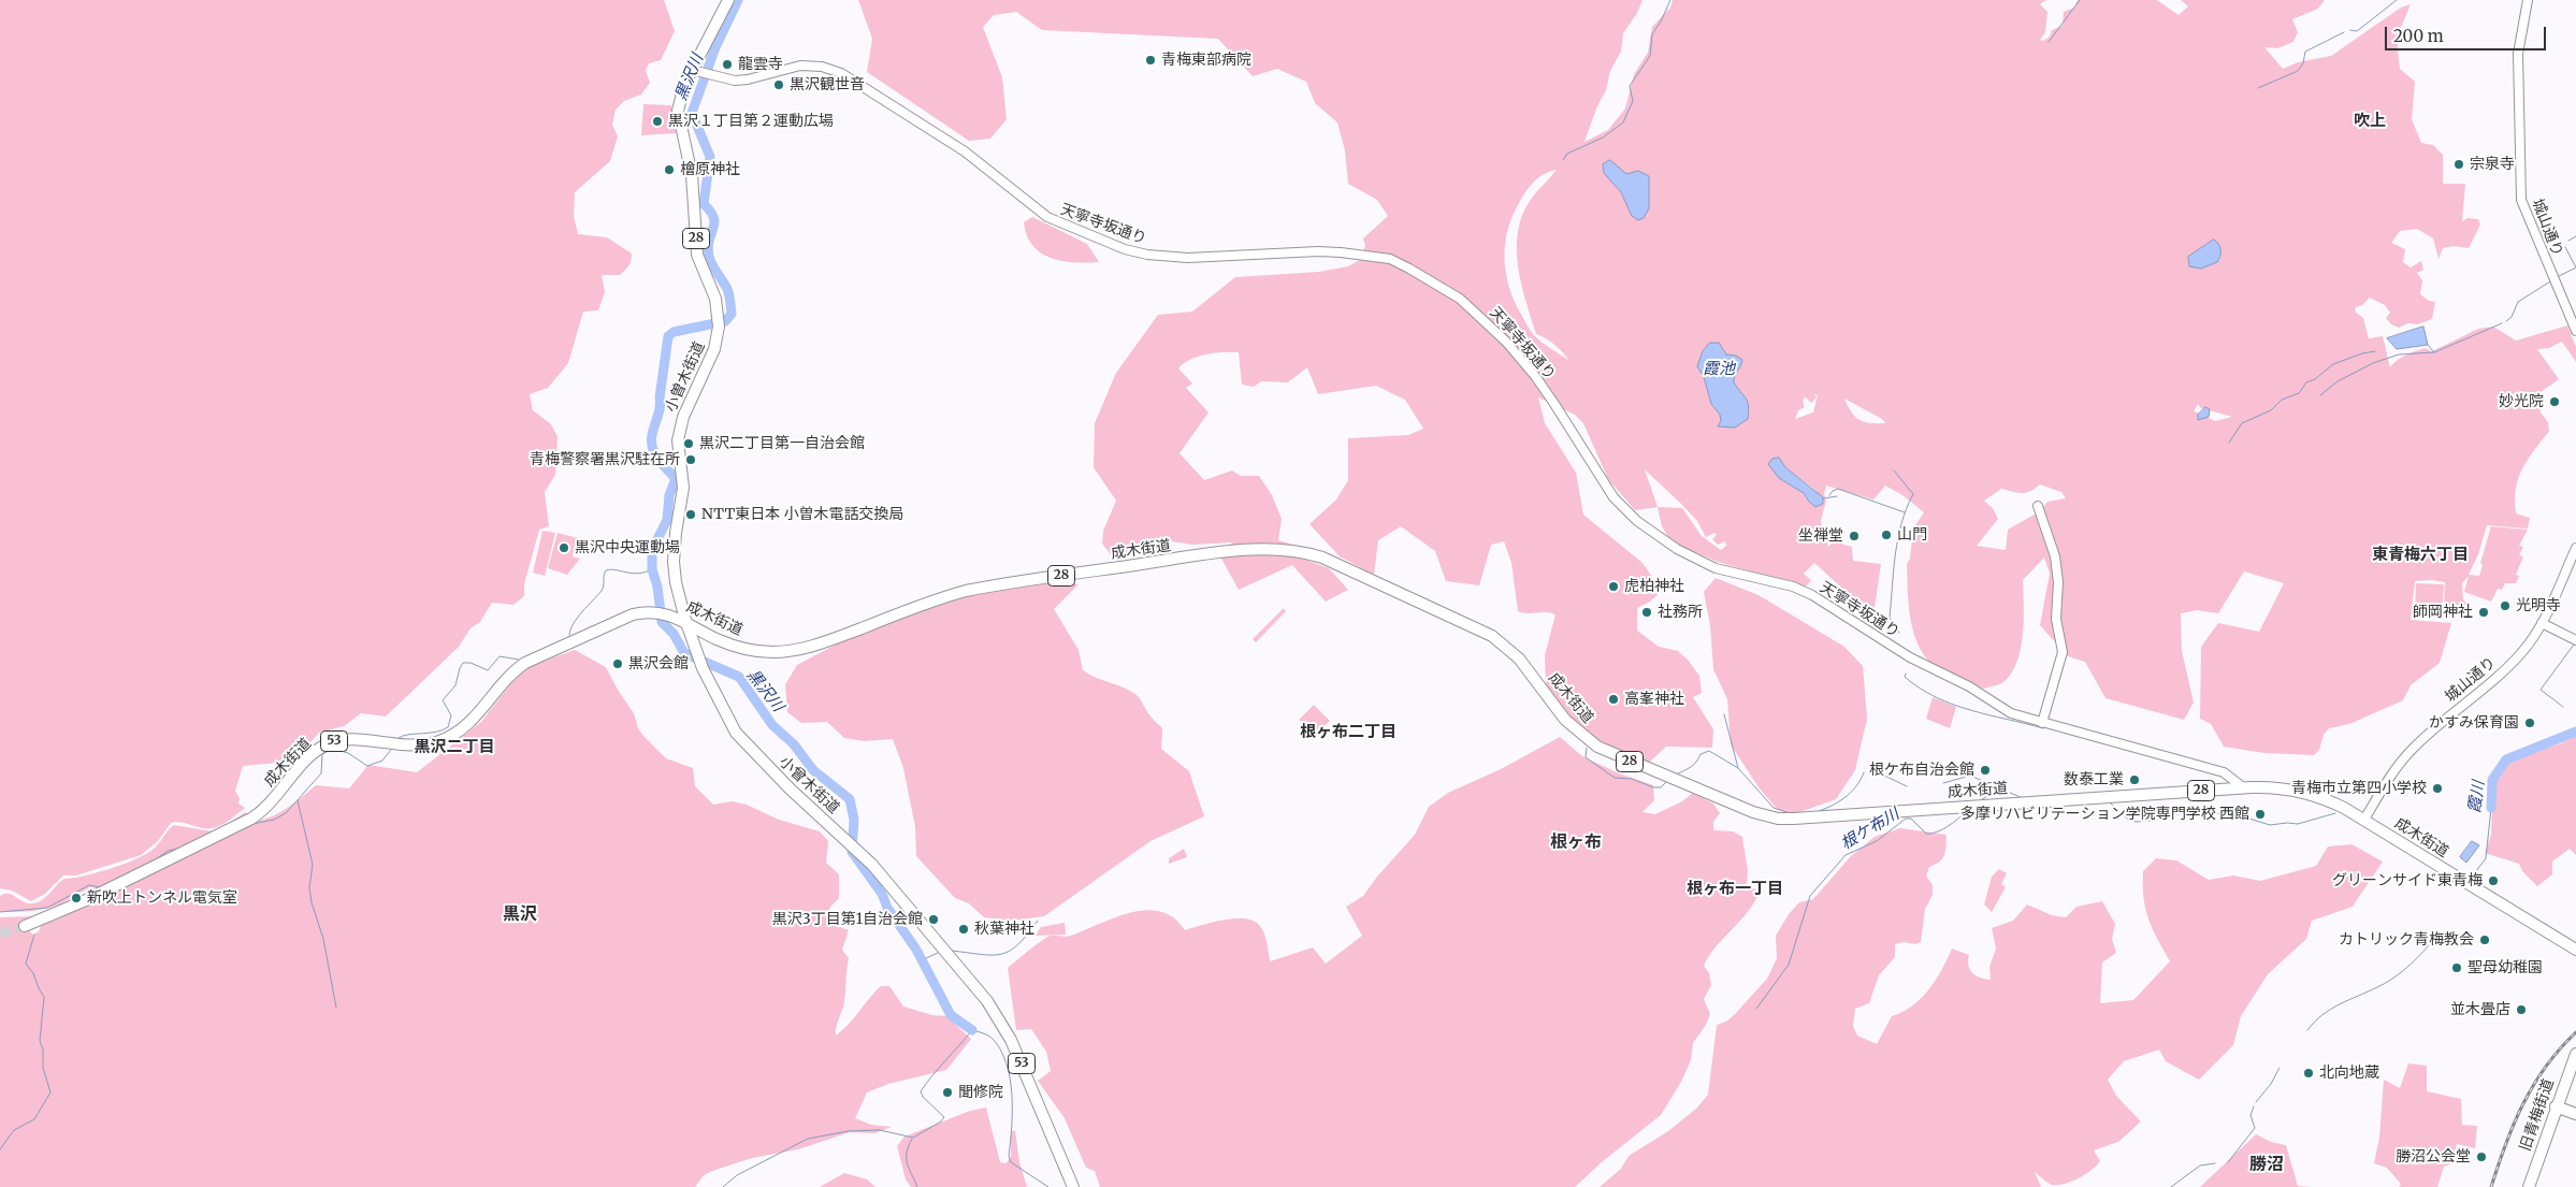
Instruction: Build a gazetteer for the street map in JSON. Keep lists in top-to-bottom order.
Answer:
{
  "streets": {
    "main road": [
      "28",
      "小曽木街道",
      "成木街道",
      "53",
      "小曾木街道",
      "旧青梅街道"
    ],
    "street": ["天寧寺坂通り", "城山通り"]
  },
  "crossings": [
    ["天寧寺坂通り", "小曽木街道"],
    ["天寧寺坂通り", "成木街道"],
    ["城山通り", "成木街道"],
    ["小曽木街道", "成木街道"],
    ["小曽木街道", "小曾木街道"],
    ["成木街道", "小曾木街道"]
  ],
  "districts": [
    "吹上",
    "東青梅六丁目",
    "根ヶ布二丁目",
    "黒沢二丁目",
    "根ヶ布",
    "根ヶ布一丁目",
    "黒沢",
    "勝沼"
  ],
  "water": [
    "黒沢川",
    "霞池",
    "霞川",
    "根ケ布川"
  ],
  "places": [
    "青梅東部病院",
    "龍雲寺",
    "黒沢観世音",
    "黒沢１丁目第２運動広場",
    "宗泉寺",
    "檜原神社",
    "妙光院",
    "黒沢二丁目第一自治会館",
    "青梅警察署黒沢駐在所",
    "NTT東日本 小曽木電話交換局",
    "山門",
    "坐禅堂",
    "黒沢中央運動場",
    "虎柏神社",
    "光明寺",
    "社務所",
    "師岡神社",
    "黒沢会館",
    "高峯神社",
    "かすみ保育園",
    "根ケ布自治会館",
    "数泰工業",
    "青梅市立第四小学校",
    "多摩リハビリテーション学院専門学校 西館",
    "グリーンサイド東青梅",
    "新吹上トンネル電気室",
    "黒沢3丁目第1自治会館",
    "秋葉神社",
    "カトリック青梅教会",
    "聖母幼稚園",
    "並木畳店",
    "北向地蔵",
    "聞修院",
    "勝沼公会堂"
  ],
  "scale_bar": "200 m"
}
